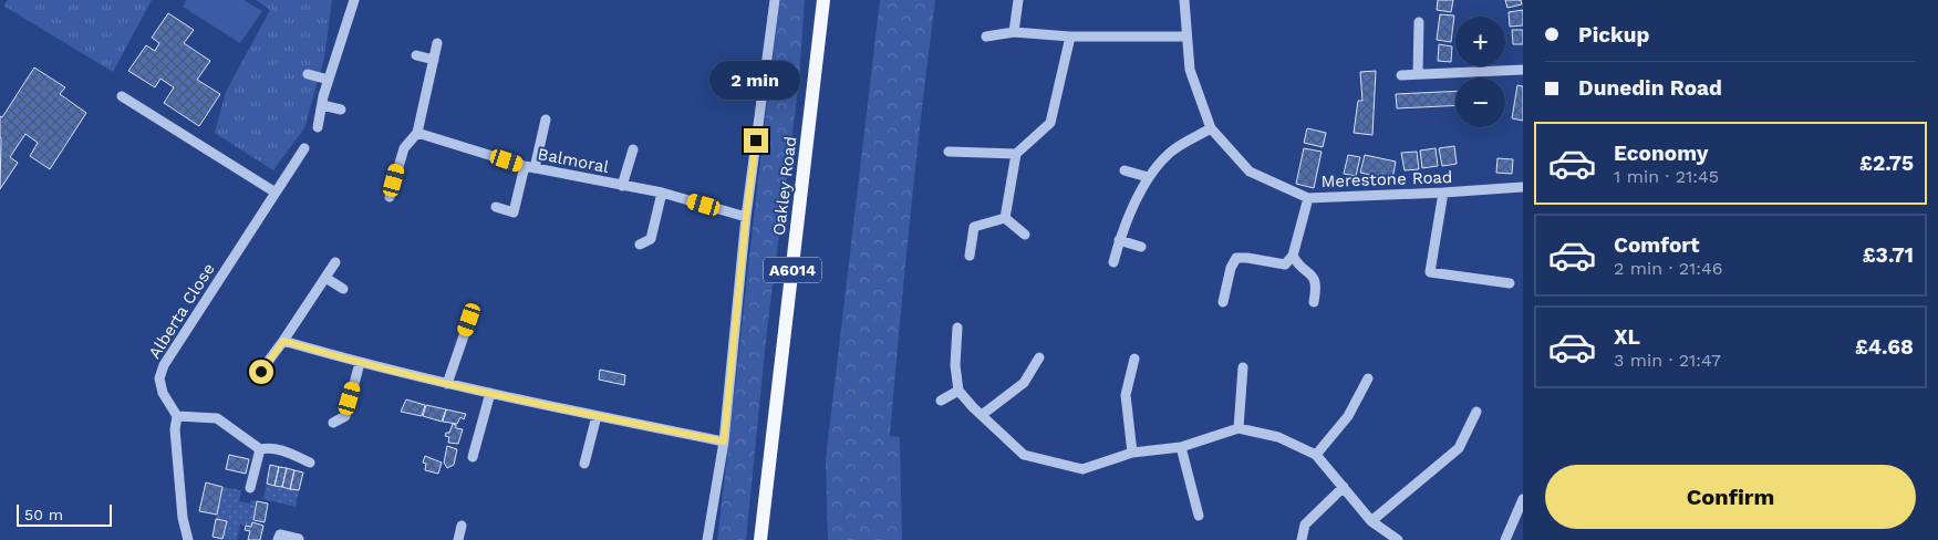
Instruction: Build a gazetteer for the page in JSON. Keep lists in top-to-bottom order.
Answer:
{
  "streets": {
    "main road": ["Oakley Road", "A6014"],
    "street": ["Balmoral", "Merestone Road", "Alberta Close"]
  },
  "scale_bar": "50 m",
  "page": {
    "banner": ["Pickup", "Dunedin Road"],
    "map_buttons": ["+", "−"],
    "bubble": "2 min",
    "list": [
      {
        "name": "Economy",
        "note": "1 min · 21:45",
        "value": "£2.75"
      },
      {
        "name": "Comfort",
        "note": "2 min · 21:46",
        "value": "£3.71"
      },
      {
        "name": "XL",
        "note": "3 min · 21:47",
        "value": "£4.68"
      }
    ],
    "buttons": "Confirm",
    "scale": "50 m"
  }
}
